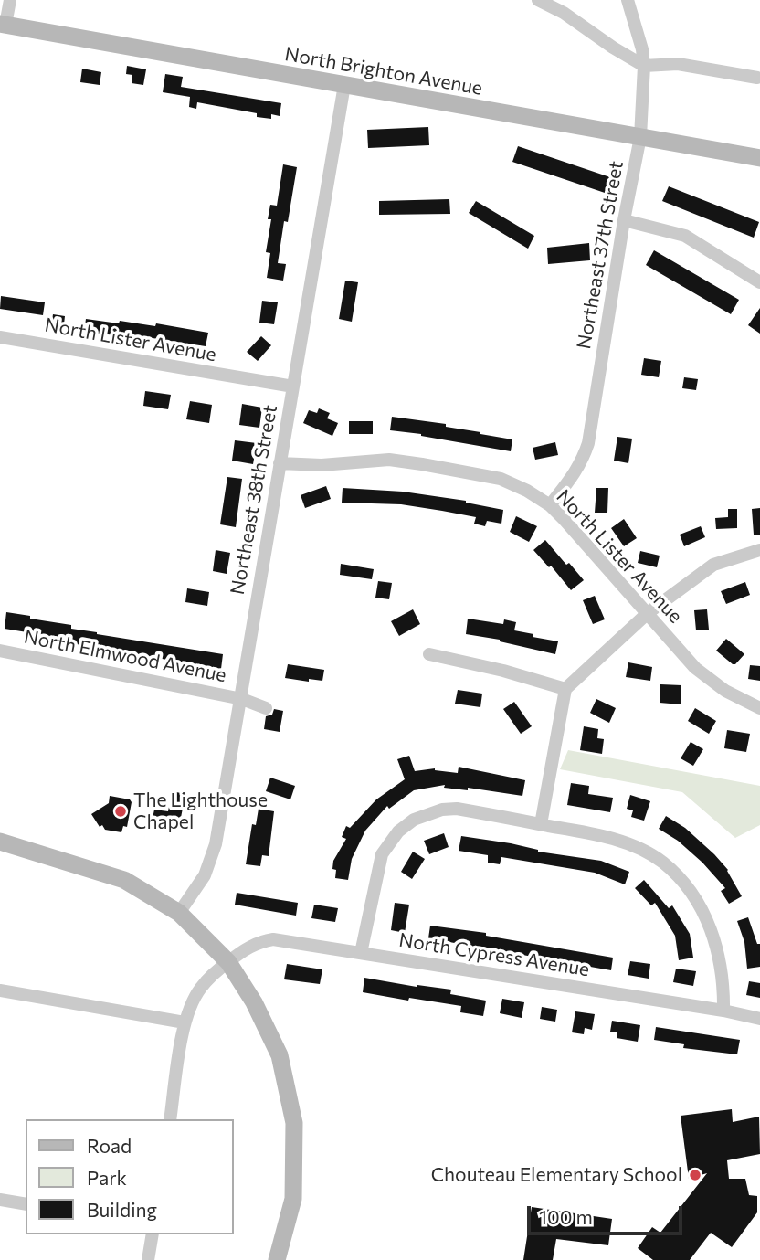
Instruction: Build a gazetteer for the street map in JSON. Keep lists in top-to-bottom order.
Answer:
{
  "streets": {
    "main road": ["North Brighton Avenue"],
    "street": [
      "Northeast 37th Street",
      "North Lister Avenue",
      "Northeast 38th Street",
      "North Elmwood Avenue",
      "North Cypress Avenue"
    ]
  },
  "crossings": [
    ["North Brighton Avenue", "Northeast 37th Street"],
    ["North Brighton Avenue", "Northeast 38th Street"],
    ["Northeast 37th Street", "North Lister Avenue"],
    ["North Lister Avenue", "Northeast 38th Street"],
    ["Northeast 38th Street", "North Elmwood Avenue"]
  ],
  "places": ["The Lighthouse Chapel", "Chouteau Elementary School"],
  "legend": ["Road", "Park", "Building"],
  "scale_bar": "100 m"
}
